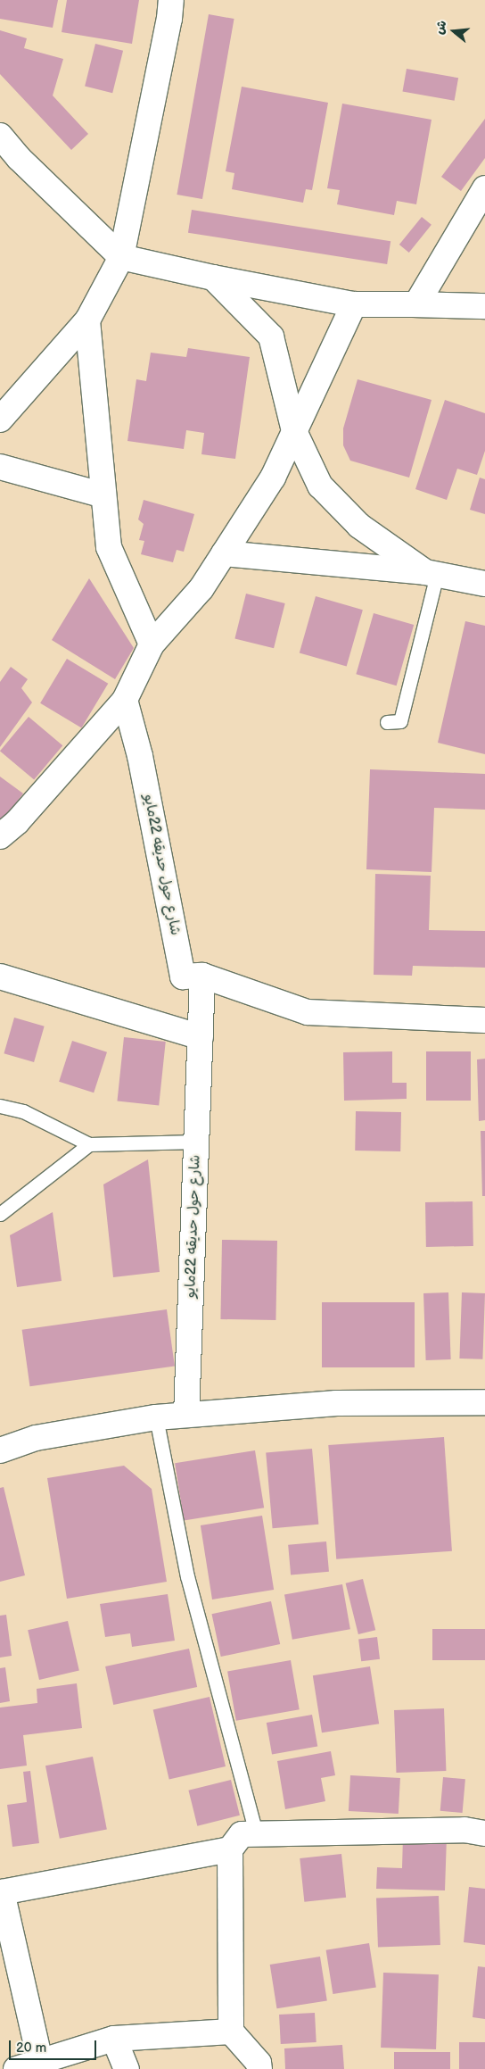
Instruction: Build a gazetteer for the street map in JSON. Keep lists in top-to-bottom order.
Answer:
{
  "streets": {
    "street": ["شارع حول حديقه 22مايو"]
  },
  "scale_bar": "20 m",
  "north": "left"
}
